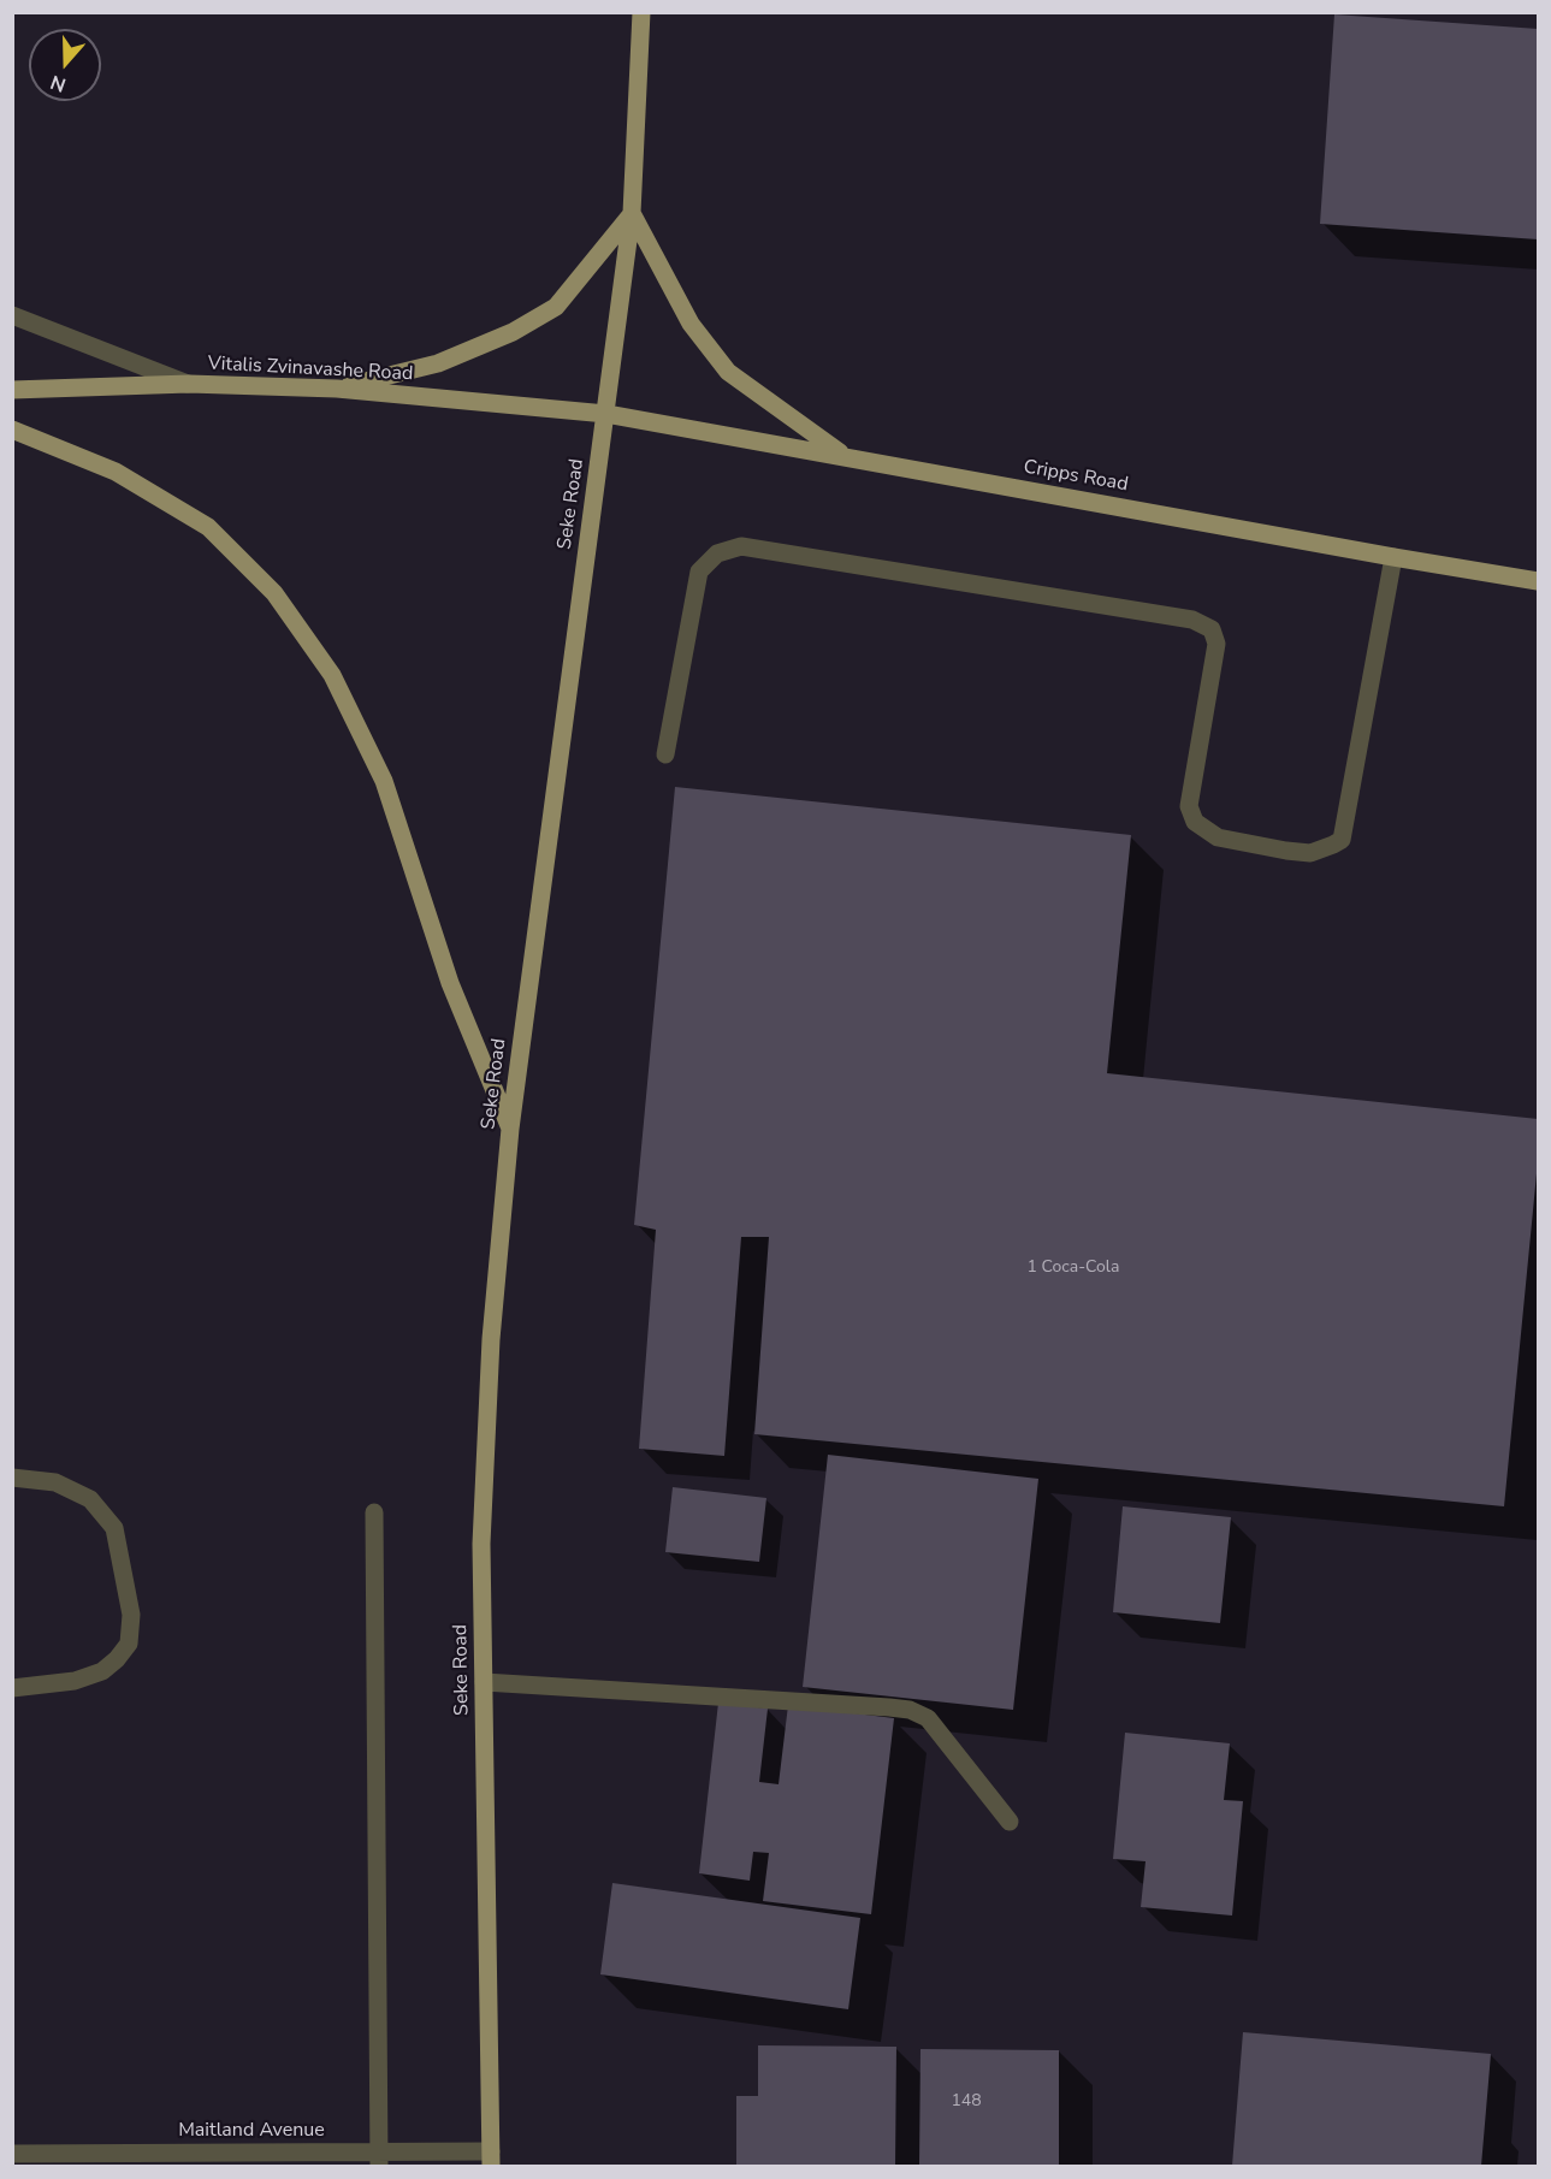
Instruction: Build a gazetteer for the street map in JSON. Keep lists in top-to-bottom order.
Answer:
{
  "streets": {
    "main road": ["Vitalis Zvinavashe Road", "Cripps Road", "Seke Road"],
    "street": ["Maitland Avenue"]
  },
  "crossings": [
    ["Vitalis Zvinavashe Road", "Cripps Road"],
    ["Vitalis Zvinavashe Road", "Seke Road"],
    ["Cripps Road", "Seke Road"],
    ["Seke Road", "Maitland Avenue"]
  ],
  "house_numbers": ["1 Coca-Cola", "148"],
  "north": "bottom"
}
